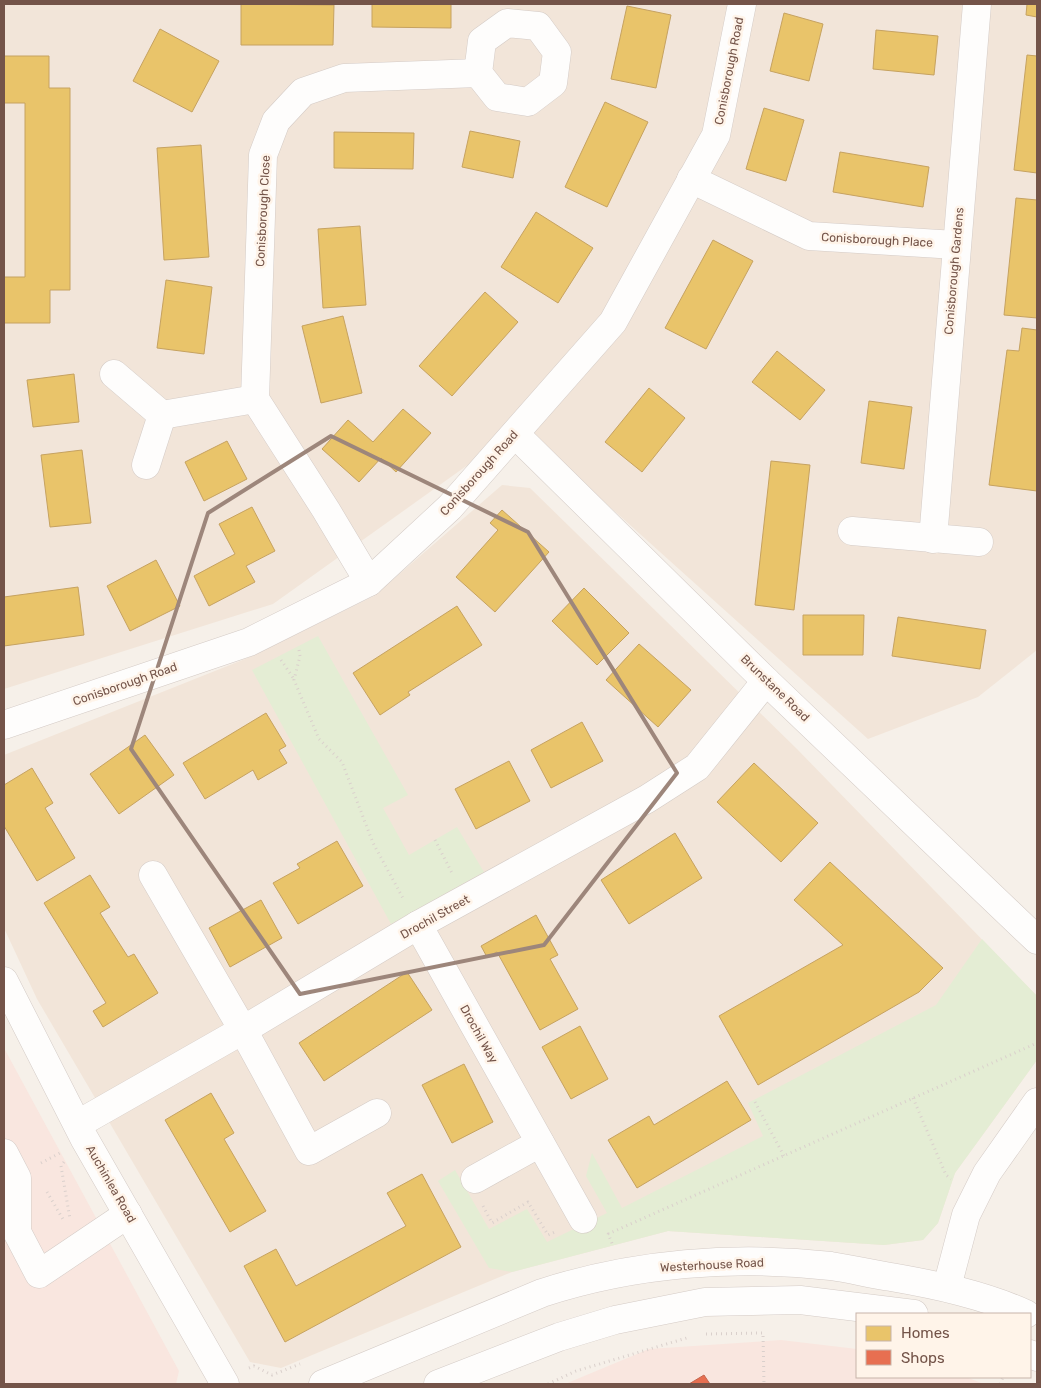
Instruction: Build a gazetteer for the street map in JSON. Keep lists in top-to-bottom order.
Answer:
{
  "streets": {
    "street": [
      "Conisborough Road",
      "Conisborough Close",
      "Conisborough Place",
      "Conisborough Gardens",
      "Brunstane Road",
      "Drochil Street",
      "Drochil Way",
      "Auchinlea Road",
      "Westerhouse Road"
    ]
  },
  "crossings": [
    ["Conisborough Road", "Conisborough Place"],
    ["Conisborough Road", "Brunstane Road"],
    ["Conisborough Place", "Conisborough Gardens"],
    ["Brunstane Road", "Drochil Street"],
    ["Drochil Street", "Drochil Way"],
    ["Drochil Street", "Auchinlea Road"]
  ],
  "legend": ["Homes", "Shops"]
}
